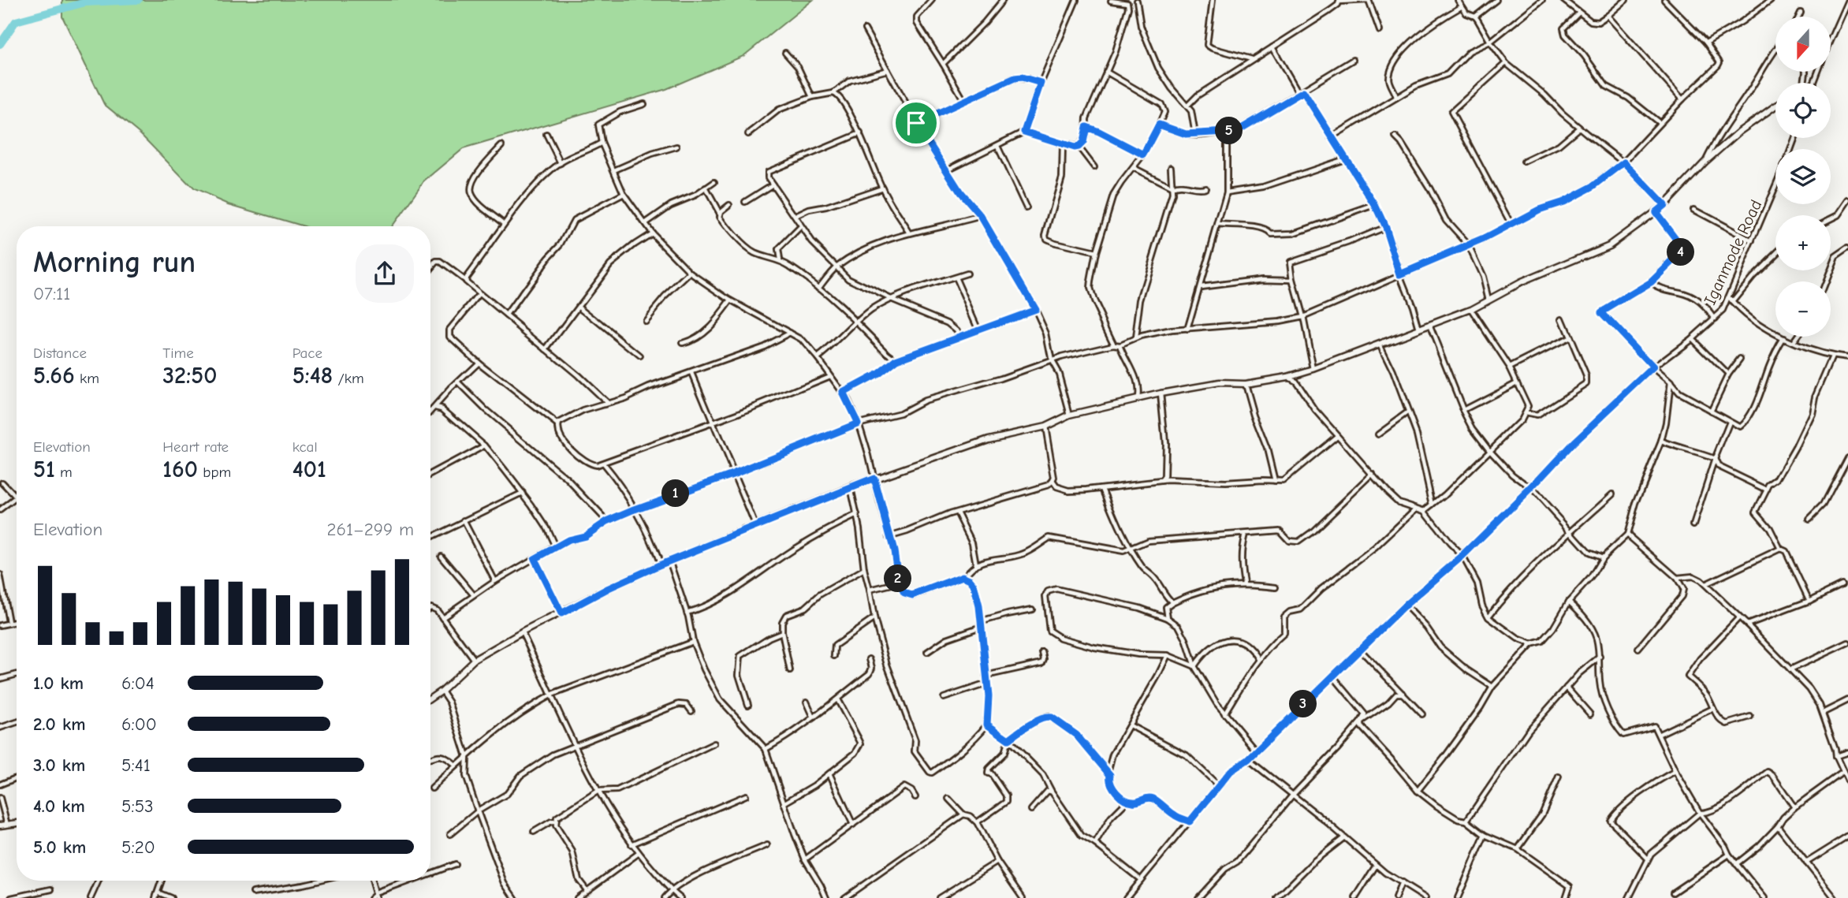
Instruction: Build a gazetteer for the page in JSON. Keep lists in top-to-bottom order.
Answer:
{
  "streets": {
    "street": ["Iganmode Road"]
  },
  "north": "bottom",
  "page": {
    "map_buttons": ["+", "−"],
    "pins": [
      "5",
      "4",
      "1",
      "2",
      "3"
    ],
    "heading": ["Morning run", "07:11"],
    "stats": [
      ["Distance", "5.66 km"],
      ["Time", "32:50"],
      ["Pace", "5:48 /km"],
      ["Elevation", "51 m"],
      ["Heart rate", "160 bpm"],
      ["kcal", "401"]
    ],
    "chart": ["Elevation", "261–299 m"],
    "list": [
      {
        "name": "1.0 km",
        "note": "6:04"
      },
      {
        "name": "2.0 km",
        "note": "6:00"
      },
      {
        "name": "3.0 km",
        "note": "5:41"
      },
      {
        "name": "4.0 km",
        "note": "5:53"
      },
      {
        "name": "5.0 km",
        "note": "5:20"
      }
    ]
  }
}
